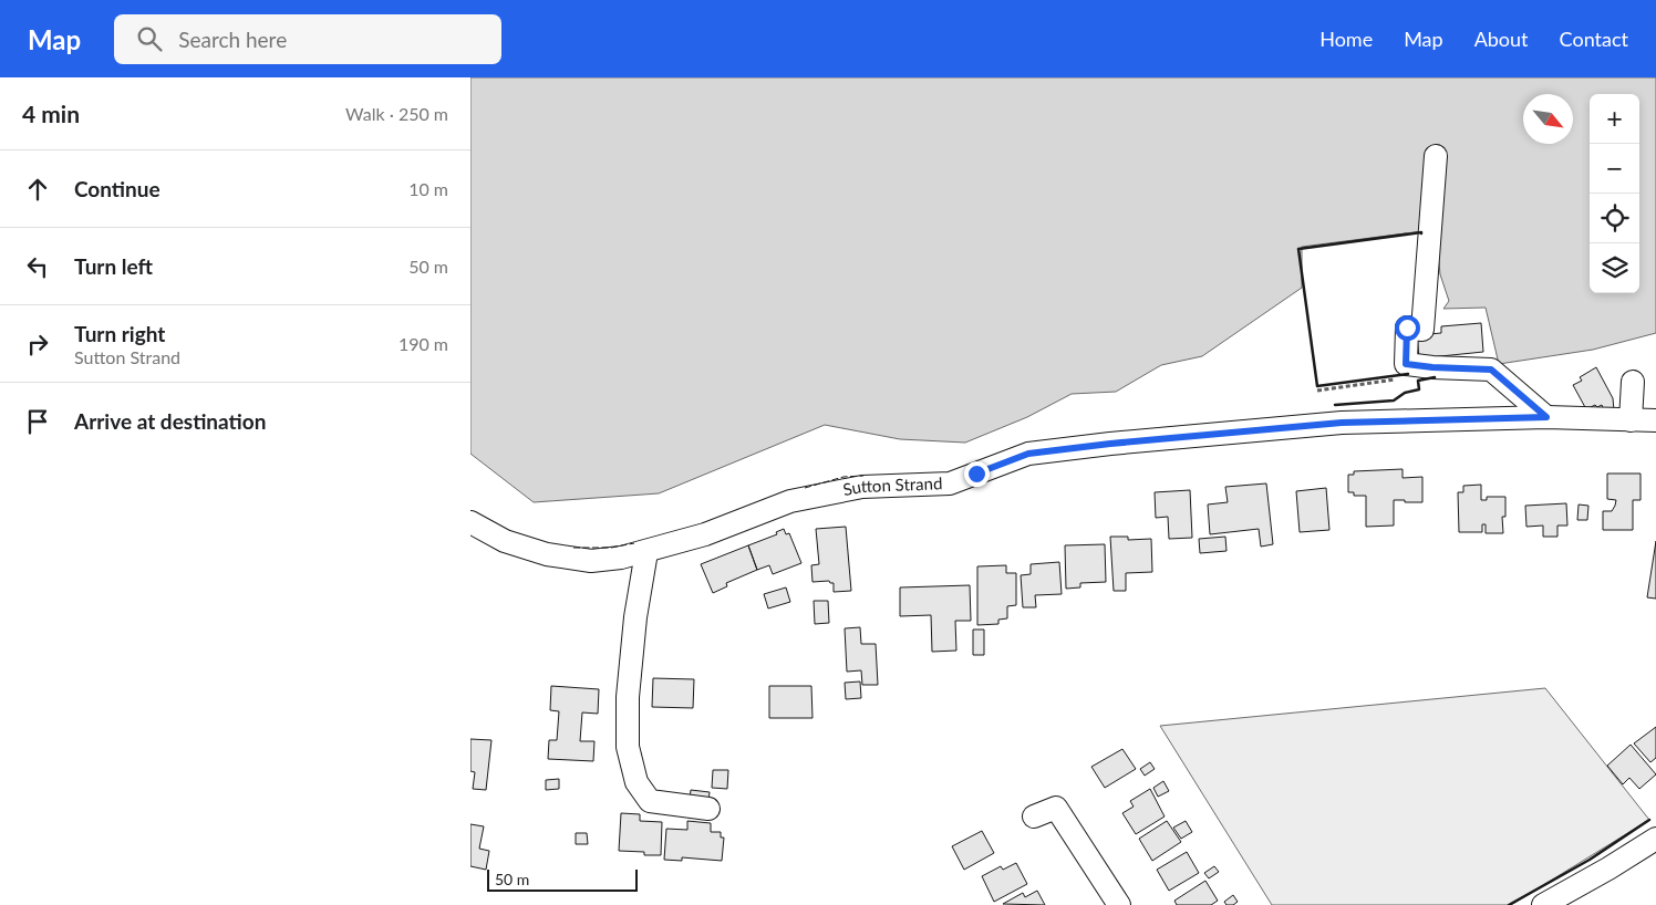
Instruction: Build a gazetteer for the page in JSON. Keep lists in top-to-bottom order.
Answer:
{
  "streets": {
    "street": ["Sutton Strand"]
  },
  "scale_bar": "50 m",
  "north": "bottom right",
  "page": {
    "header": "Map",
    "search": "Search here",
    "nav": [
      "Home",
      "Map",
      "About",
      "Contact"
    ],
    "heading": ["4 min", "Walk · 250 m"],
    "map_buttons": ["+", "−"],
    "list": [
      ["Continue", "10 m"],
      ["Turn left", "50 m"],
      ["Turn right", "Sutton Strand", "190 m"],
      "Arrive at destination"
    ],
    "scale": "50 m"
  }
}
